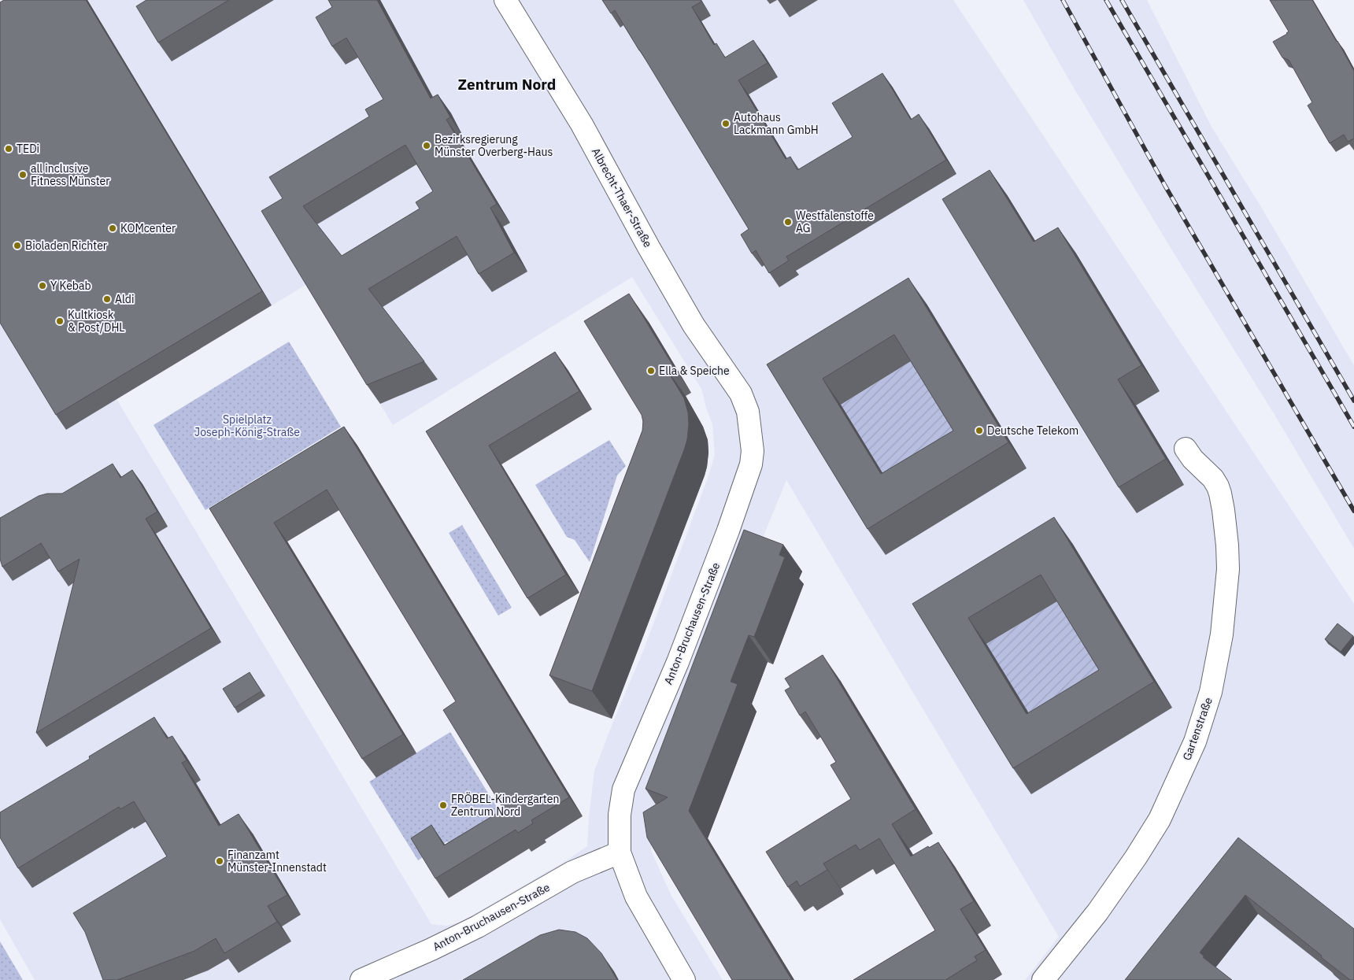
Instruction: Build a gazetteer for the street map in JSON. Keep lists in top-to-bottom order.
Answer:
{
  "streets": {
    "street": ["Albrecht-Thaer-Straße", "Anton-Bruchausen-Straße", "Gartenstraße"]
  },
  "crossings": [
    ["Albrecht-Thaer-Straße", "Anton-Bruchausen-Straße"]
  ],
  "districts": ["Zentrum Nord"],
  "parks": ["Spielplatz Joseph-König-Straße"],
  "places": [
    "Autohaus Lackmann GmbH",
    "Bezirksregierung Münster Overberg-Haus",
    "TEDi",
    "all inclusive Fitness Münster",
    "Westfalenstoffe AG",
    "KOMcenter",
    "Bioladen Richter",
    "Y Kebab",
    "Aldi",
    "Kultkiosk & Post/DHL",
    "Ella & Speiche",
    "Deutsche Telekom",
    "FRÖBEL-Kindergarten Zentrum Nord",
    "Finanzamt Münster-Innenstadt"
  ]
}
